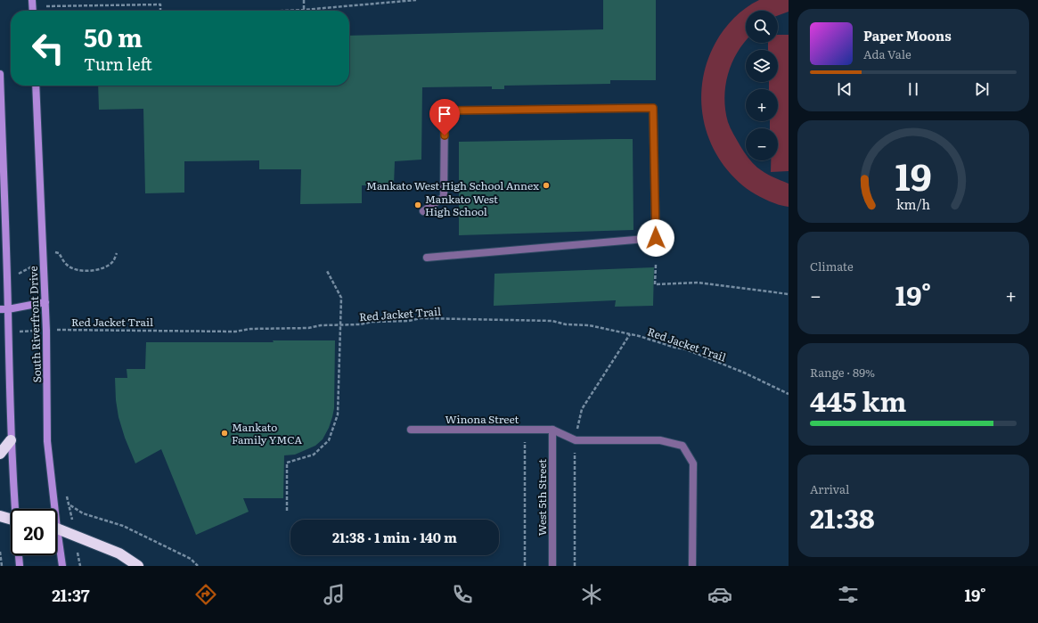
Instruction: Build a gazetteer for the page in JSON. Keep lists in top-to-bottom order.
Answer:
{
  "streets": {
    "main road": ["South Riverfront Drive"],
    "street": ["Winona Street", "West 5th Street"],
    "path": ["Red Jacket Trail"]
  },
  "crossings": [
    ["Red Jacket Trail", "South Riverfront Drive"],
    ["Winona Street", "West 5th Street"]
  ],
  "places": ["Mankato West High School Annex", "Mankato West High School", "Mankato Family YMCA"],
  "page": {
    "map_buttons": ["+", "−"],
    "turn": ["50 m", "Turn left"],
    "song": ["Paper Moons", "Ada Vale"],
    "tile": [
      "Climate",
      ["Range · 89%", "445 km"],
      ["Arrival", "21:38"]
    ],
    "heat": ["−", "19°", "+"],
    "limit": "20",
    "trip": "21:38 · 1 min · 140 m",
    "tabs": ["21:37", "19°"],
    "gauge": ["19", "km/h"]
  }
}
